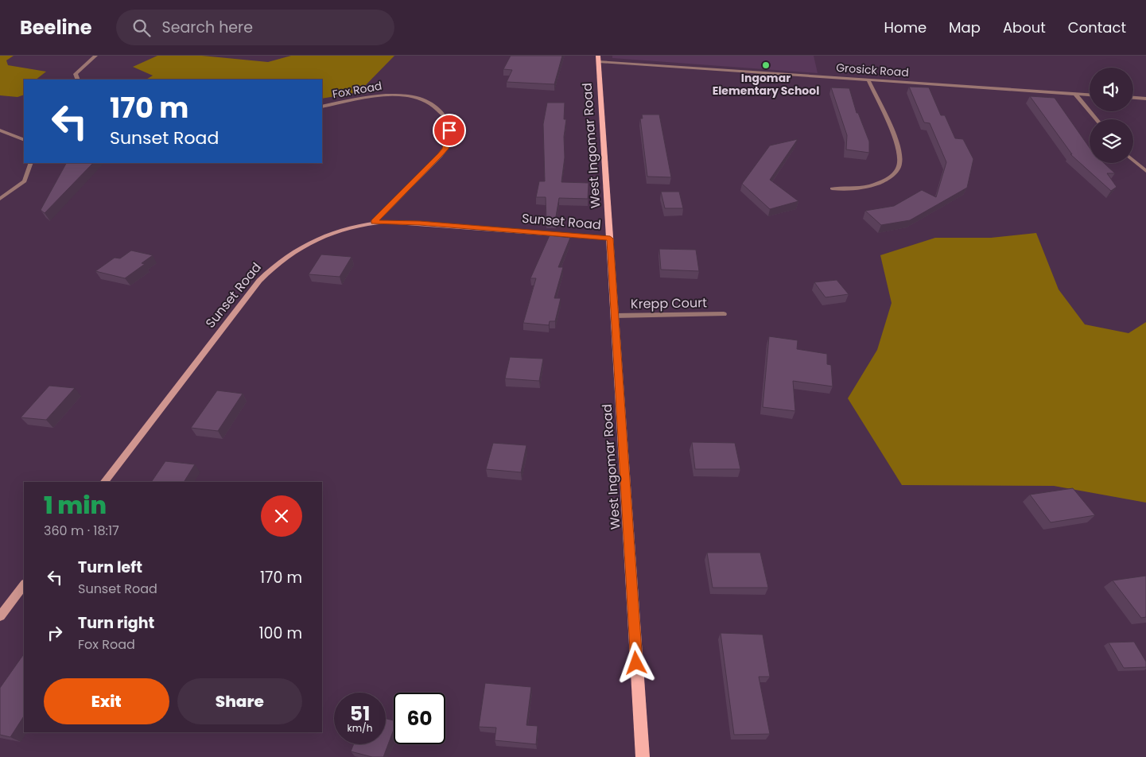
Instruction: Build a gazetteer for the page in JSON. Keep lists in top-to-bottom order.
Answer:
{
  "streets": {
    "main road": ["West Ingomar Road"],
    "street": [
      "Grosick Road",
      "Fox Road",
      "Sunset Road",
      "Krepp Court"
    ]
  },
  "crossings": [
    ["Grosick Road", "West Ingomar Road"],
    ["Fox Road", "Sunset Road"],
    ["West Ingomar Road", "Sunset Road"],
    ["West Ingomar Road", "Krepp Court"]
  ],
  "places": ["Ingomar Elementary School"],
  "page": {
    "header": "Beeline",
    "search": "Search here",
    "nav": [
      "Home",
      "Map",
      "About",
      "Contact"
    ],
    "turn": ["170 m", "Sunset Road"],
    "heading": ["1 min", "360 m · 18:17"],
    "list": [
      {
        "name": "Turn left",
        "note": "Sunset Road",
        "value": "170 m"
      },
      {
        "name": "Turn right",
        "note": "Fox Road",
        "value": "100 m"
      }
    ],
    "buttons": ["Exit", "Share"],
    "speed": "51 km/h",
    "limit": "60"
  }
}
